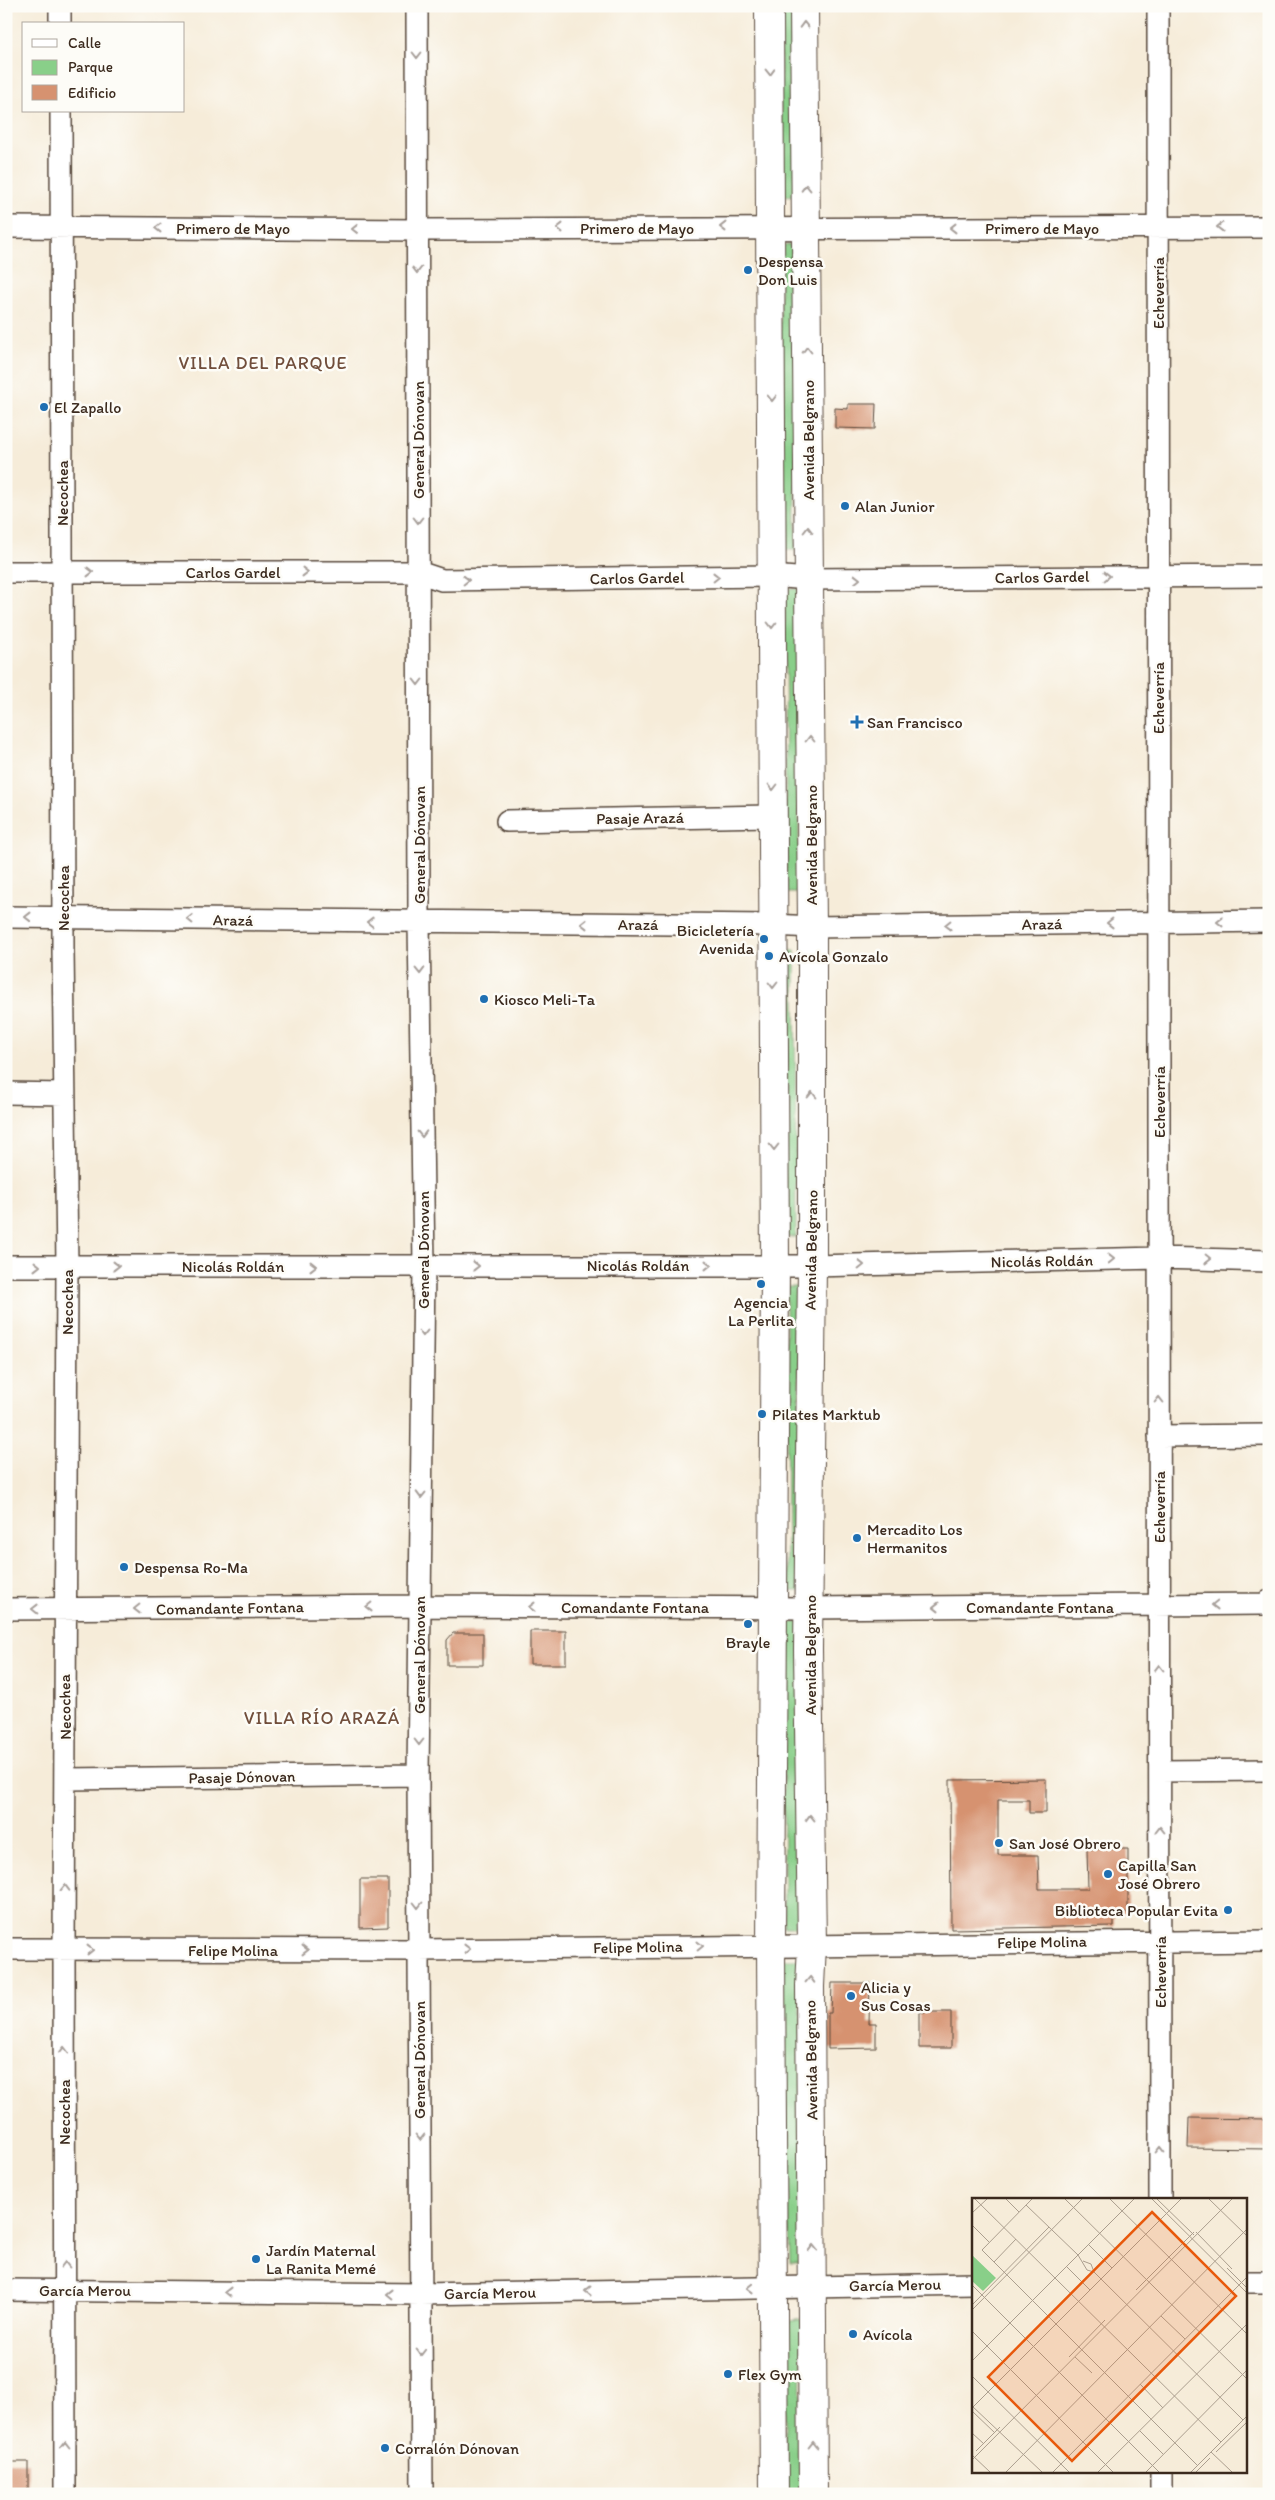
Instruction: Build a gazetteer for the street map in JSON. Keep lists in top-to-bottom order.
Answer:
{
  "streets": {
    "main road": ["Avenida Belgrano"],
    "street": [
      "Primero de Mayo",
      "Echeverría",
      "General Dónovan",
      "Necochea",
      "Carlos Gardel",
      "Pasaje Arazá",
      "Arazá",
      "Nicolás Roldán",
      "Comandante Fontana",
      "Pasaje Dónovan",
      "Felipe Molina",
      "García Merou"
    ]
  },
  "crossings": [
    ["Primero de Mayo", "Echeverría"],
    ["Primero de Mayo", "General Dónovan"],
    ["Primero de Mayo", "Avenida Belgrano"],
    ["Primero de Mayo", "Necochea"],
    ["Echeverría", "Carlos Gardel"],
    ["Echeverría", "Arazá"],
    ["Echeverría", "Nicolás Roldán"],
    ["Echeverría", "Comandante Fontana"],
    ["Echeverría", "Felipe Molina"],
    ["General Dónovan", "Carlos Gardel"],
    ["General Dónovan", "Arazá"],
    ["General Dónovan", "Nicolás Roldán"],
    ["General Dónovan", "Comandante Fontana"],
    ["General Dónovan", "Pasaje Dónovan"],
    ["General Dónovan", "Felipe Molina"],
    ["General Dónovan", "García Merou"],
    ["Avenida Belgrano", "Carlos Gardel"],
    ["Avenida Belgrano", "Arazá"],
    ["Avenida Belgrano", "Nicolás Roldán"],
    ["Avenida Belgrano", "Comandante Fontana"],
    ["Avenida Belgrano", "Felipe Molina"],
    ["Avenida Belgrano", "García Merou"],
    ["Necochea", "Carlos Gardel"],
    ["Necochea", "Arazá"],
    ["Necochea", "Nicolás Roldán"],
    ["Necochea", "Comandante Fontana"],
    ["Necochea", "Pasaje Dónovan"],
    ["Necochea", "Felipe Molina"],
    ["Necochea", "García Merou"]
  ],
  "one_way": [
    "Primero de Mayo",
    "Echeverría",
    "General Dónovan",
    "Carlos Gardel",
    "Arazá",
    "Nicolás Roldán",
    "Comandante Fontana",
    "Felipe Molina",
    "García Merou"
  ],
  "districts": ["VILLA DEL PARQUE", "VILLA RÍO ARAZÁ"],
  "places": {
    "other": [
      "Despensa Don Luis",
      "El Zapallo",
      "Alan Junior",
      "Bicicletería Avenida",
      "Avícola Gonzalo",
      "Kiosco Meli-Ta",
      "Agencia La Perlita",
      "Pilates Marktub",
      "Mercadito Los Hermanitos",
      "Despensa Ro-Ma",
      "Brayle",
      "San José Obrero",
      "Capilla San José Obrero",
      "Biblioteca Popular Evita",
      "Alicia y Sus Cosas",
      "Jardín Maternal La Ranita Memé",
      "Avícola",
      "Flex Gym",
      "Corralón Dónovan"
    ],
    "health": ["San Francisco"]
  },
  "legend": ["Calle", "Parque", "Edificio"]
}
